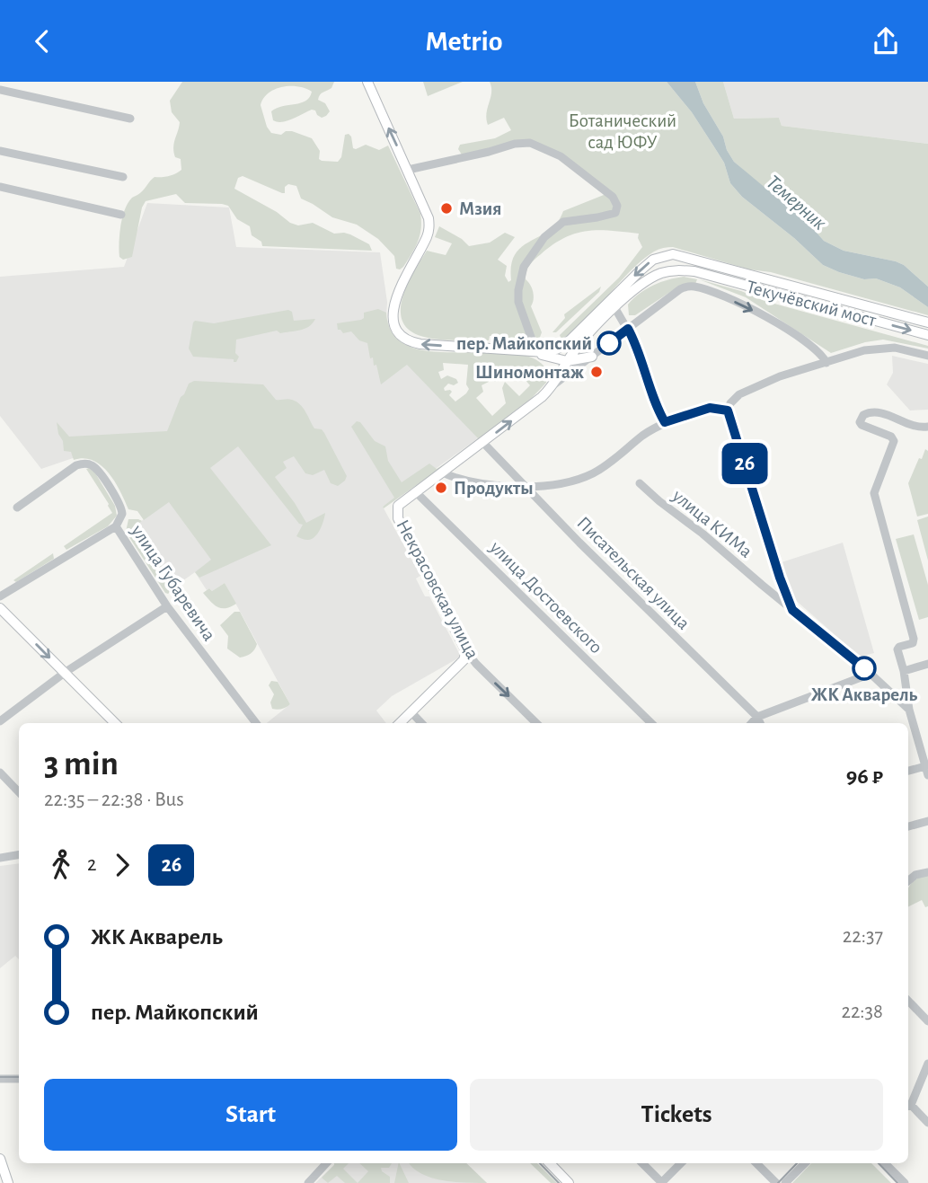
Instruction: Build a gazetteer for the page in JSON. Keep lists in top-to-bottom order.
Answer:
{
  "streets": {
    "main road": ["Текучёвский мост", "Некрасовская улица"],
    "street": [
      "улица КИМа",
      "Писательская улица",
      "улица Губаревича",
      "улица Достоевского"
    ]
  },
  "crossings": [
    ["Текучёвский мост", "Писательская улица"],
    ["Текучёвский мост", "Некрасовская улица"],
    ["Текучёвский мост", "улица Достоевского"]
  ],
  "one_way": ["Некрасовская улица"],
  "water": ["Темерник"],
  "parks": ["Ботанический сад ЮФУ"],
  "places": [
    "Мзия",
    "пер. Майкопский",
    "Шиномонтаж",
    "Продукты",
    "ЖК Акварель"
  ],
  "lines": ["bus line 26"],
  "page": {
    "header": "Metrio",
    "on_map": "26",
    "heading": ["3 min", "22:35 – 22:38 · Bus", "96 ₽"],
    "legs": ["2", "26"],
    "list": [
      {
        "name": "ЖК Акварель",
        "value": "22:37"
      },
      {
        "name": "пер. Майкопский",
        "value": "22:38"
      }
    ],
    "buttons": ["Start", "Tickets"]
  }
}
